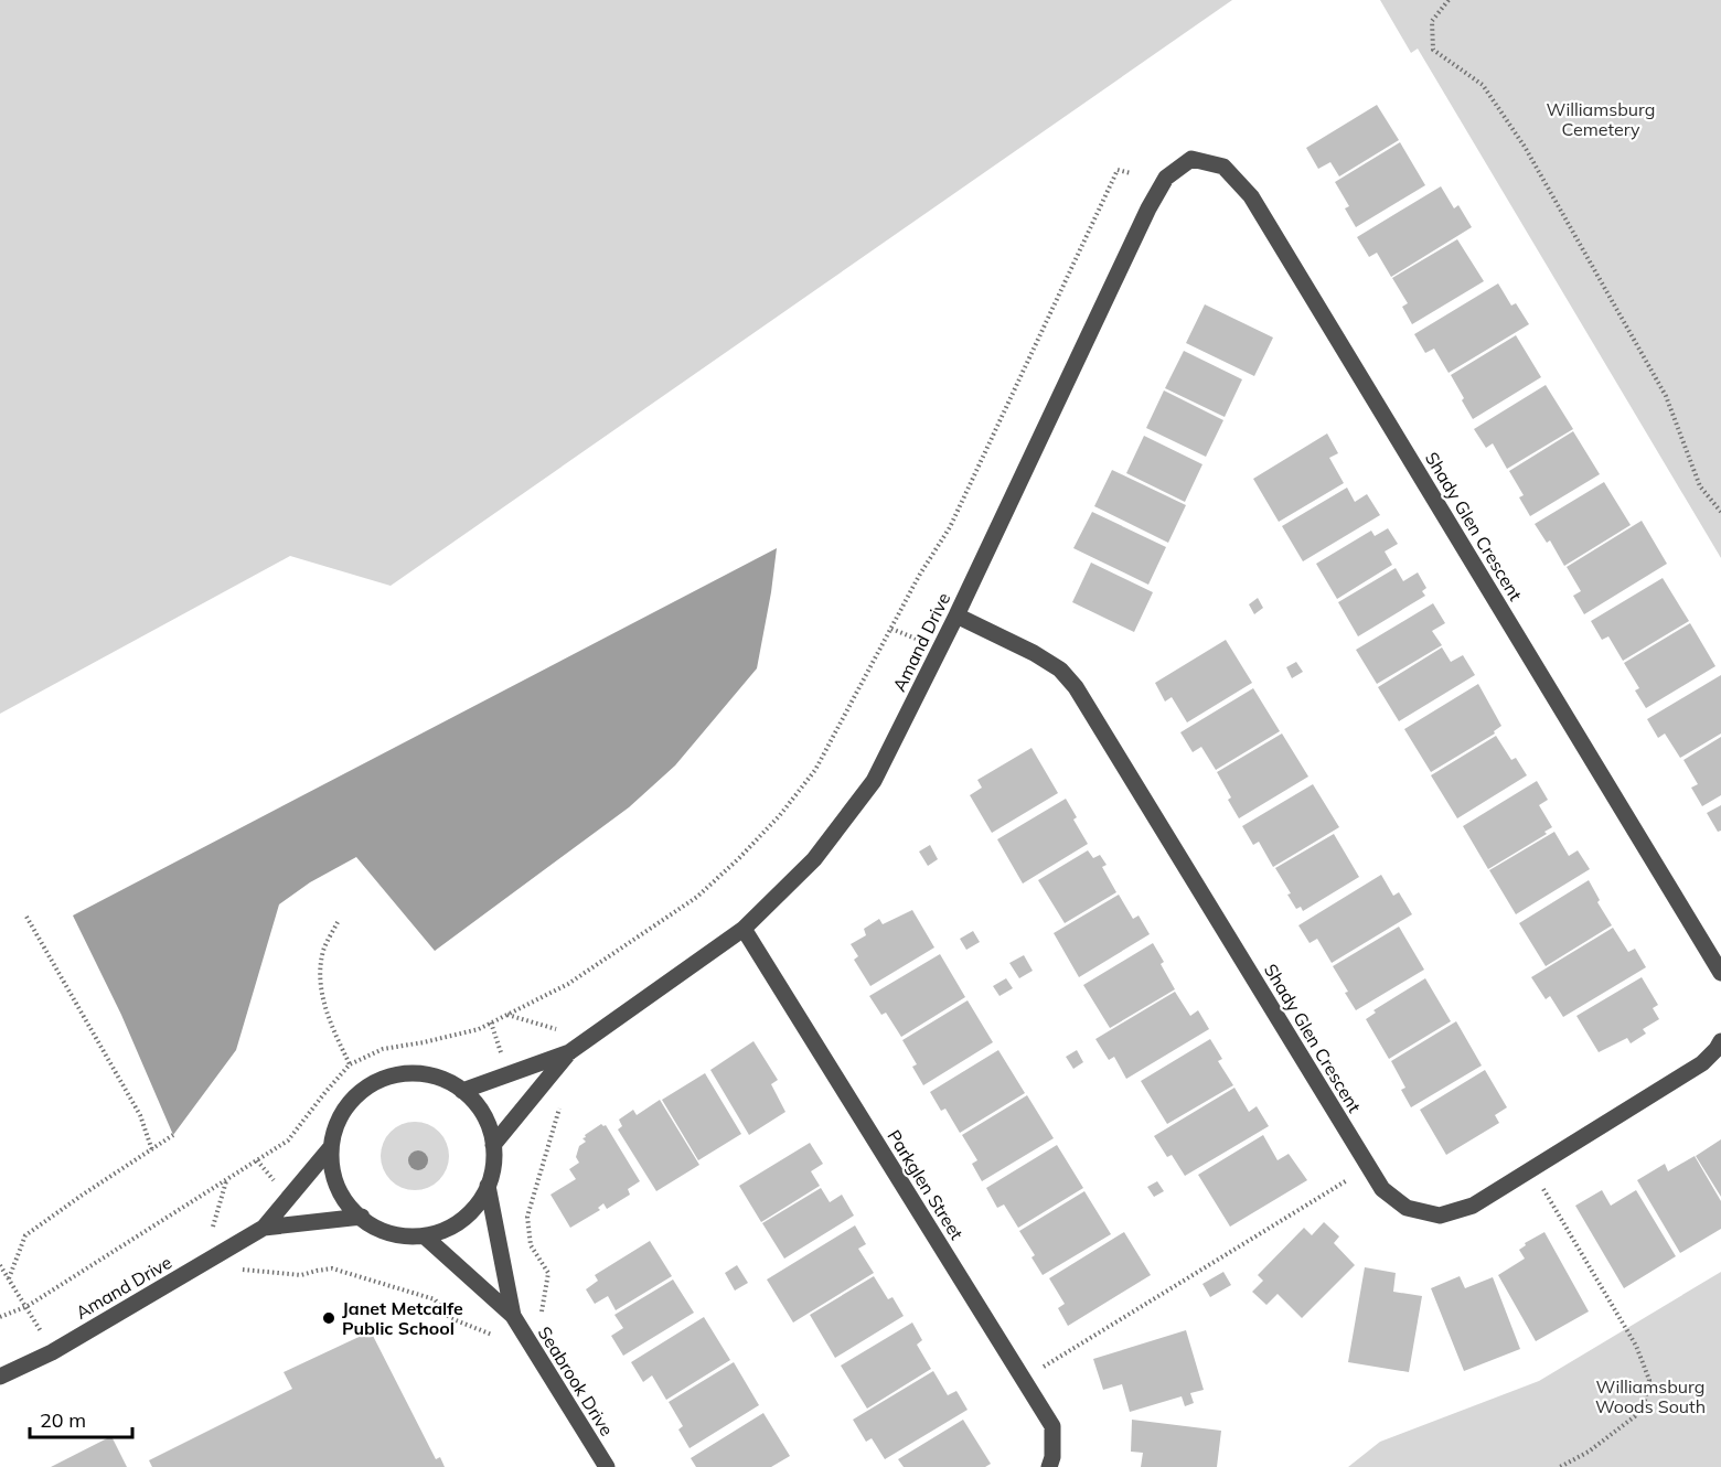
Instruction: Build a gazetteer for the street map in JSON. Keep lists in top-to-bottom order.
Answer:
{
  "streets": {
    "street": [
      "Shady Glen Crescent",
      "Amand Drive",
      "Parkglen Street",
      "Seabrook Drive"
    ]
  },
  "crossings": [
    ["Shady Glen Crescent", "Amand Drive"],
    ["Amand Drive", "Parkglen Street"],
    ["Amand Drive", "Seabrook Drive"]
  ],
  "parks": ["Williamsburg Cemetery", "Williamsburg Woods South"],
  "places": ["Janet Metcalfe Public School"],
  "scale_bar": "20 m"
}
